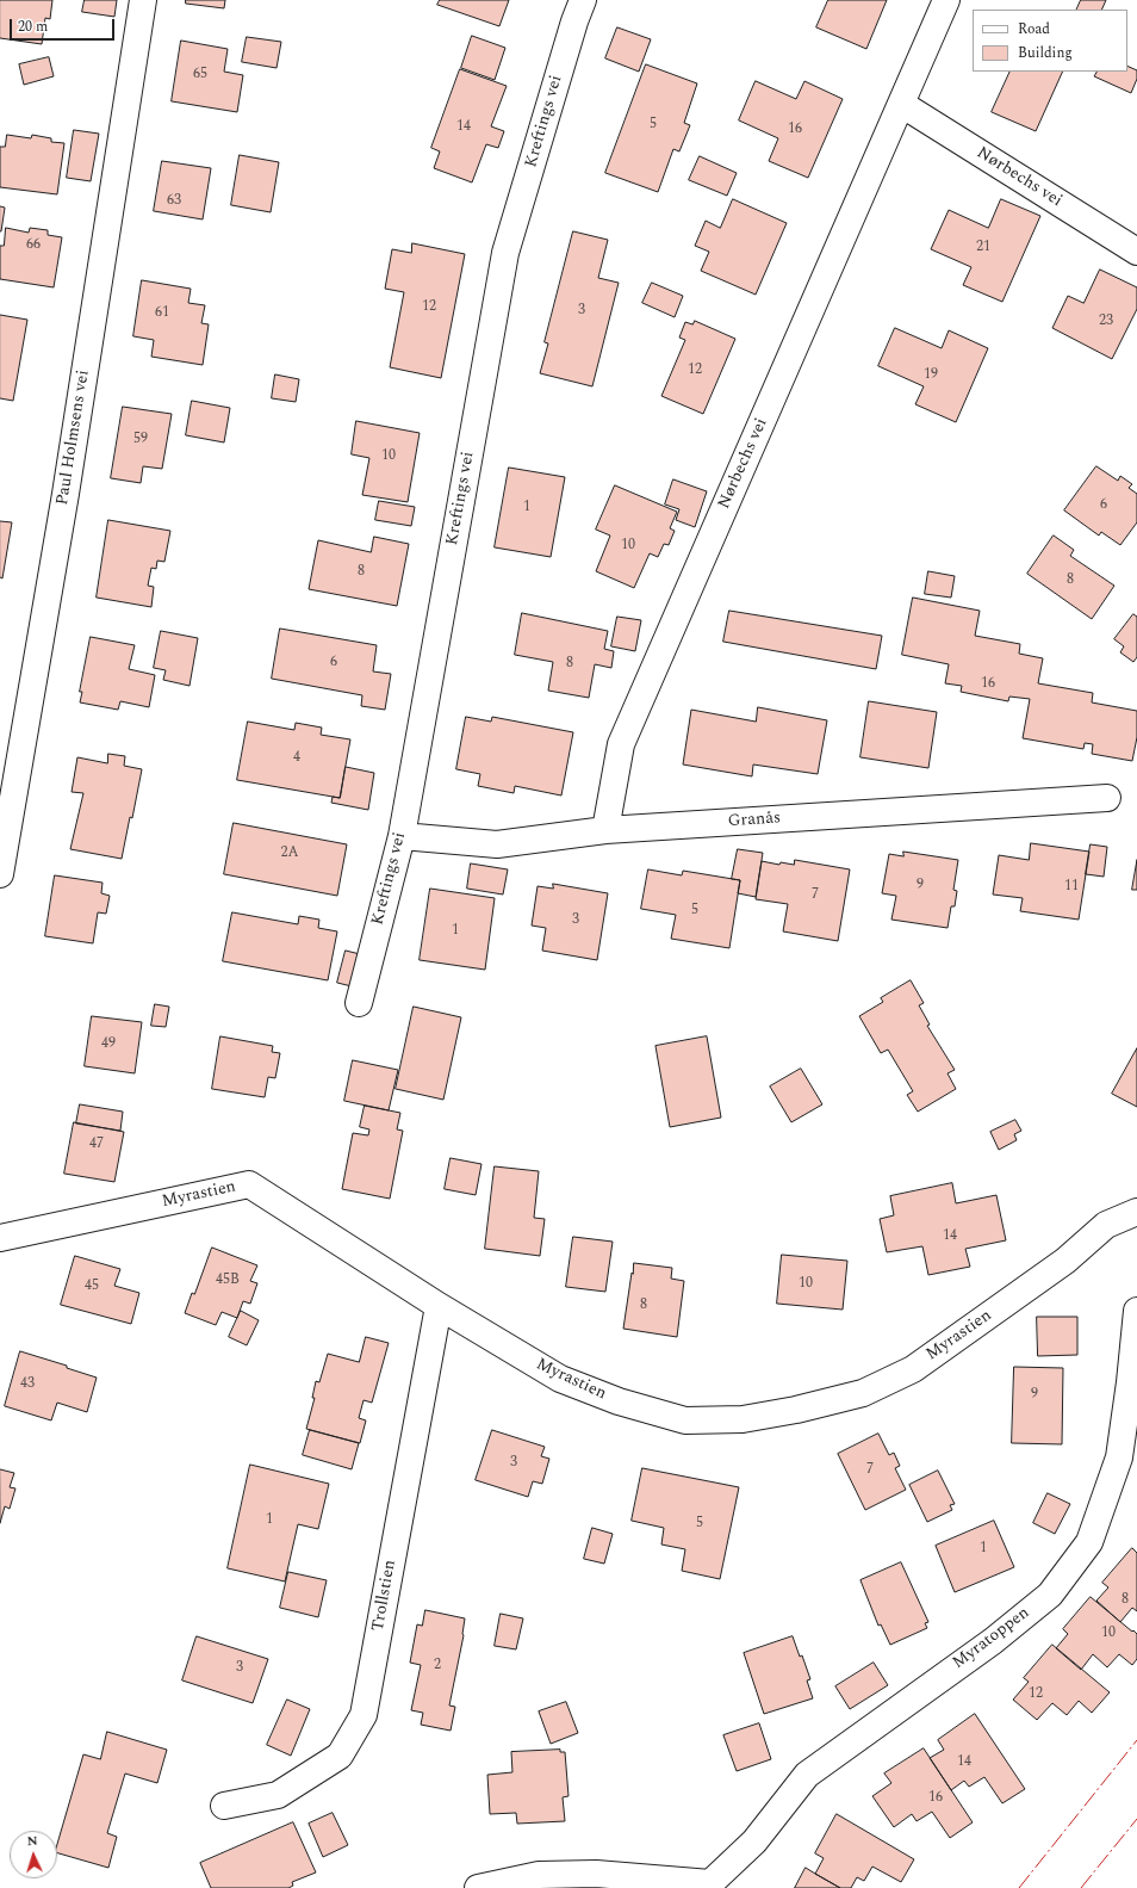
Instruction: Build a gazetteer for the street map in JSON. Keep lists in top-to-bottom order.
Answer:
{
  "streets": {
    "street": [
      "Kreftings vei",
      "Nørbechs vei",
      "Paul Holmsens vei",
      "Granås",
      "Myrastien",
      "Trollstien",
      "Myratoppen"
    ]
  },
  "crossings": [
    ["Kreftings vei", "Granås"],
    ["Nørbechs vei", "Granås"],
    ["Myrastien", "Trollstien"]
  ],
  "house_numbers": [
    "65",
    "5",
    "14",
    "16",
    "63",
    "66",
    "21",
    "12",
    "3",
    "61",
    "23",
    "12",
    "19",
    "59",
    "10",
    "6",
    "1",
    "10",
    "8",
    "8",
    "6",
    "8",
    "16",
    "4",
    "2A",
    "9",
    "11",
    "7",
    "5",
    "3",
    "1",
    "49",
    "47",
    "14",
    "45B",
    "10",
    "45",
    "8",
    "43",
    "9",
    "3",
    "7",
    "1",
    "5",
    "1",
    "8",
    "10",
    "2",
    "3",
    "12",
    "14",
    "16"
  ],
  "legend": ["Road", "Building"],
  "scale_bar": "20 m",
  "north": "top"
}
